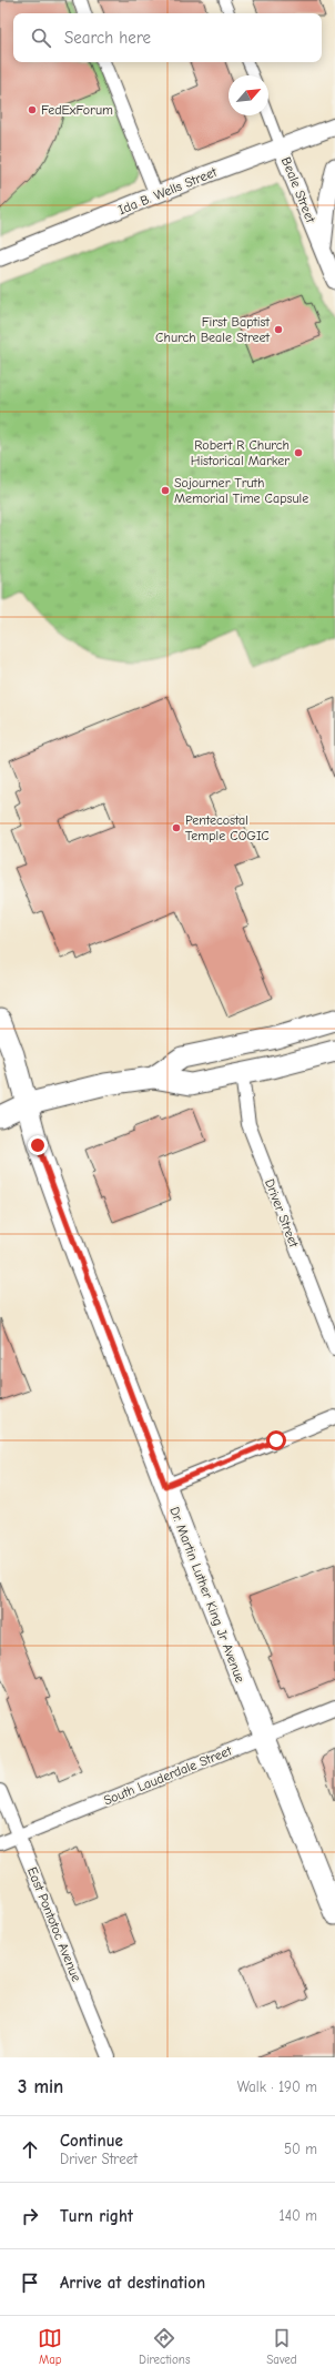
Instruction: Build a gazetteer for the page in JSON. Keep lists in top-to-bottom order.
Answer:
{
  "streets": {
    "main road": ["Dr. Martin Luther King Jr Avenue"],
    "street": [
      "Beale Street",
      "Ida B. Wells Street",
      "Driver Street",
      "South Lauderdale Street",
      "East Pontotoc Avenue"
    ]
  },
  "crossings": [
    ["Beale Street", "Ida B. Wells Street"],
    ["Dr. Martin Luther King Jr Avenue", "South Lauderdale Street"],
    ["South Lauderdale Street", "East Pontotoc Avenue"]
  ],
  "places": [
    "FedExForum",
    "First Baptist Church Beale Street",
    "Robert R Church Historical Marker",
    "Sojourner Truth Memorial Time Capsule",
    "Pentecostal Temple COGIC"
  ],
  "north": "top right",
  "page": {
    "search": "Search here",
    "heading": ["3 min", "Walk · 190 m"],
    "list": [
      ["Continue", "Driver Street", "50 m"],
      ["Turn right", "140 m"],
      "Arrive at destination"
    ],
    "nav": ["Map", "Directions", "Saved"]
  }
}
